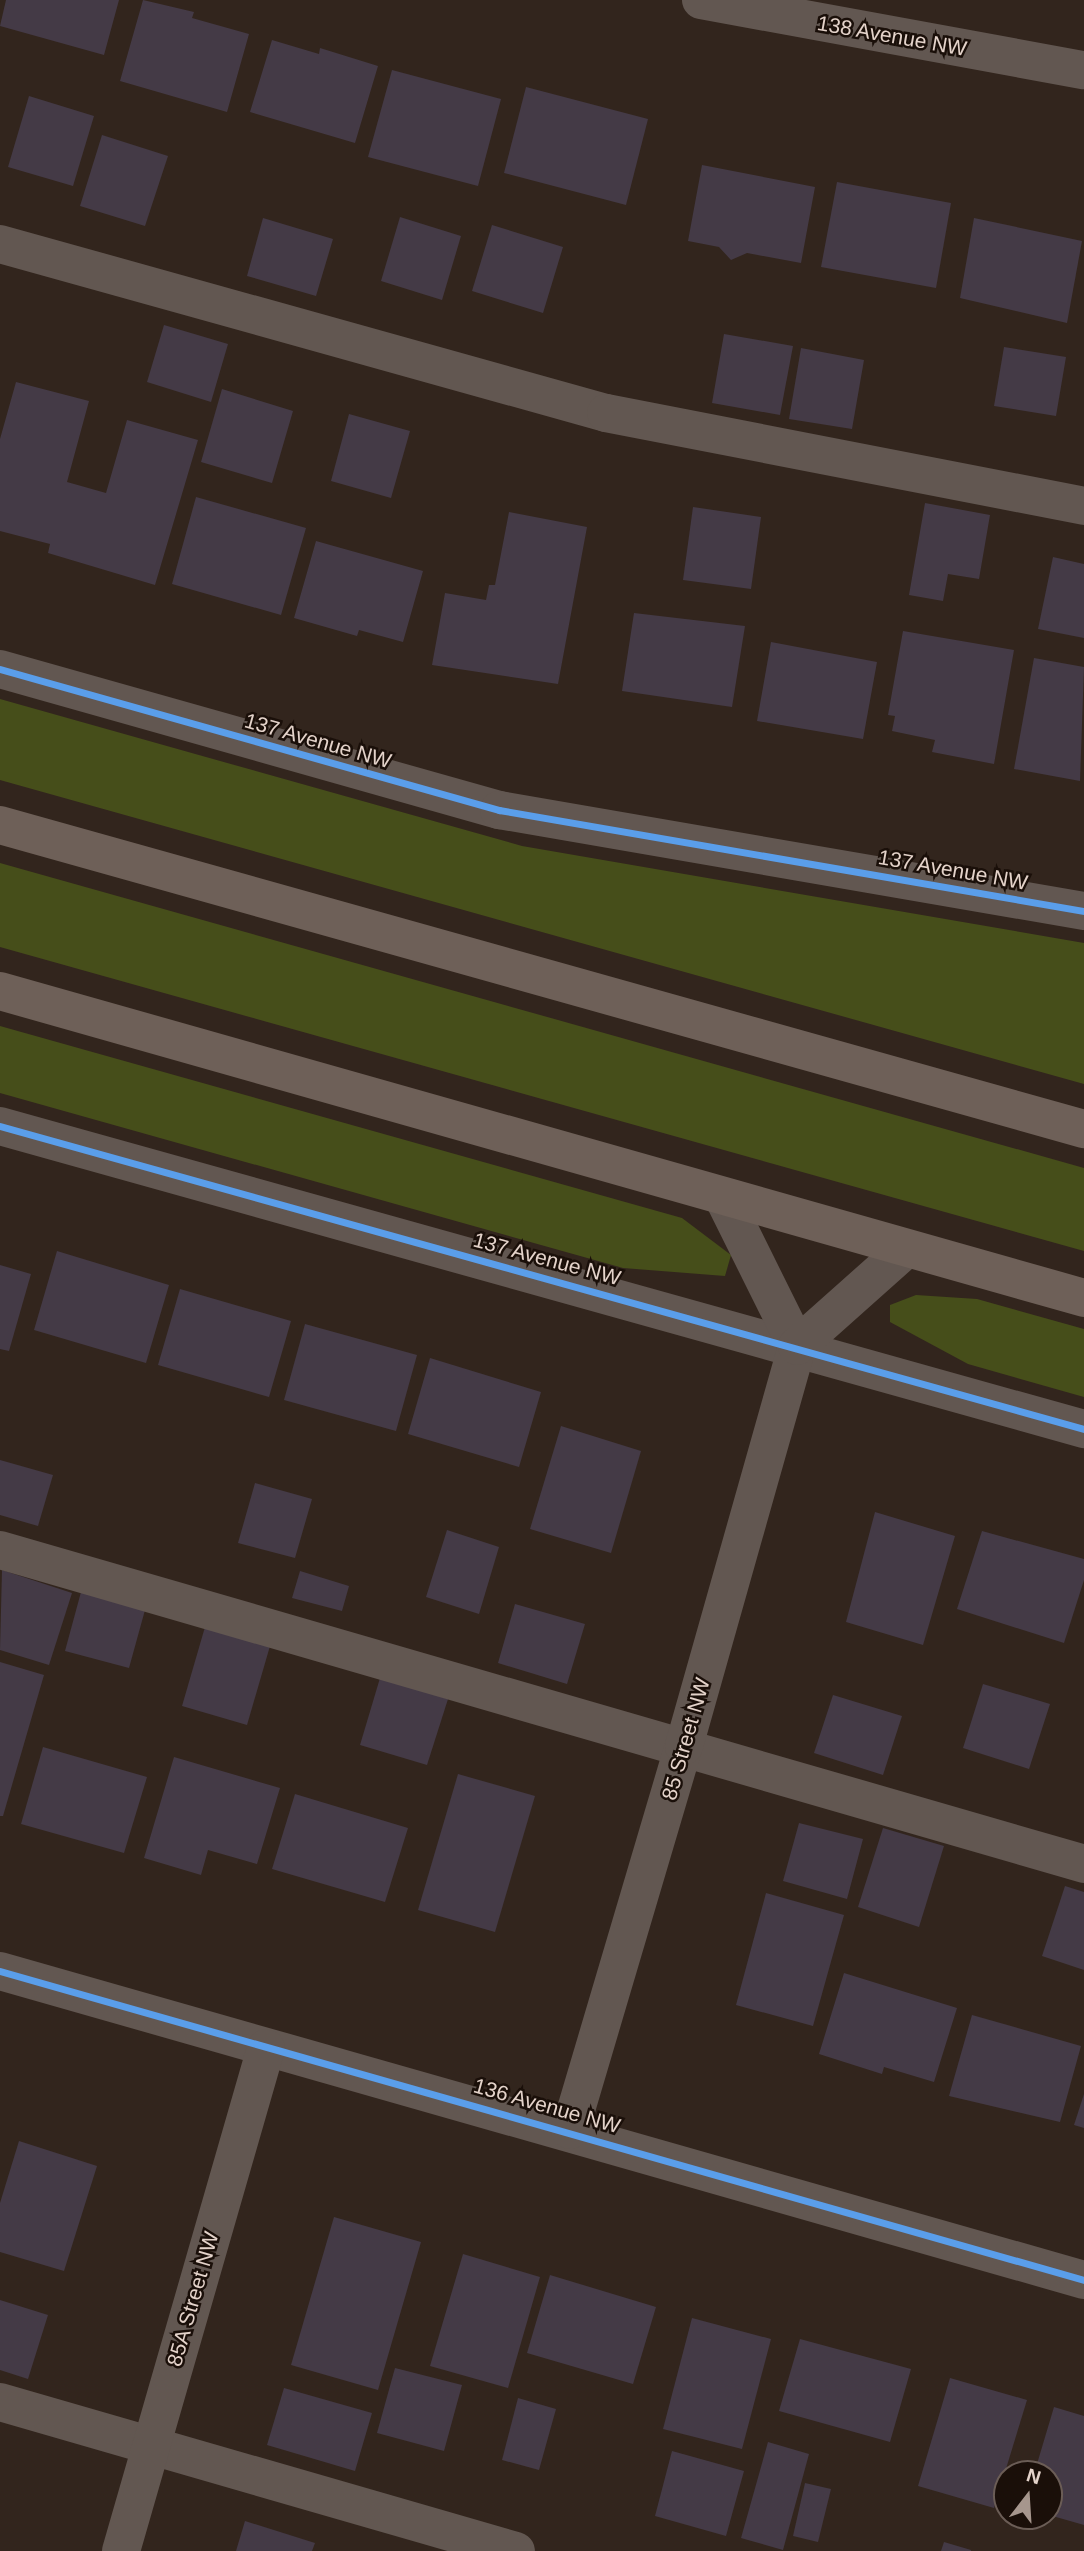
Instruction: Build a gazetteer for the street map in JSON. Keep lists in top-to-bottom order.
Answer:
{
  "streets": {
    "street": [
      "138 Avenue NW",
      "137 Avenue NW",
      "85 Street NW",
      "136 Avenue NW",
      "85A Street NW"
    ]
  },
  "crossings": [
    ["137 Avenue NW", "85 Street NW"],
    ["85 Street NW", "136 Avenue NW"],
    ["136 Avenue NW", "85A Street NW"]
  ],
  "north": "top"
}
